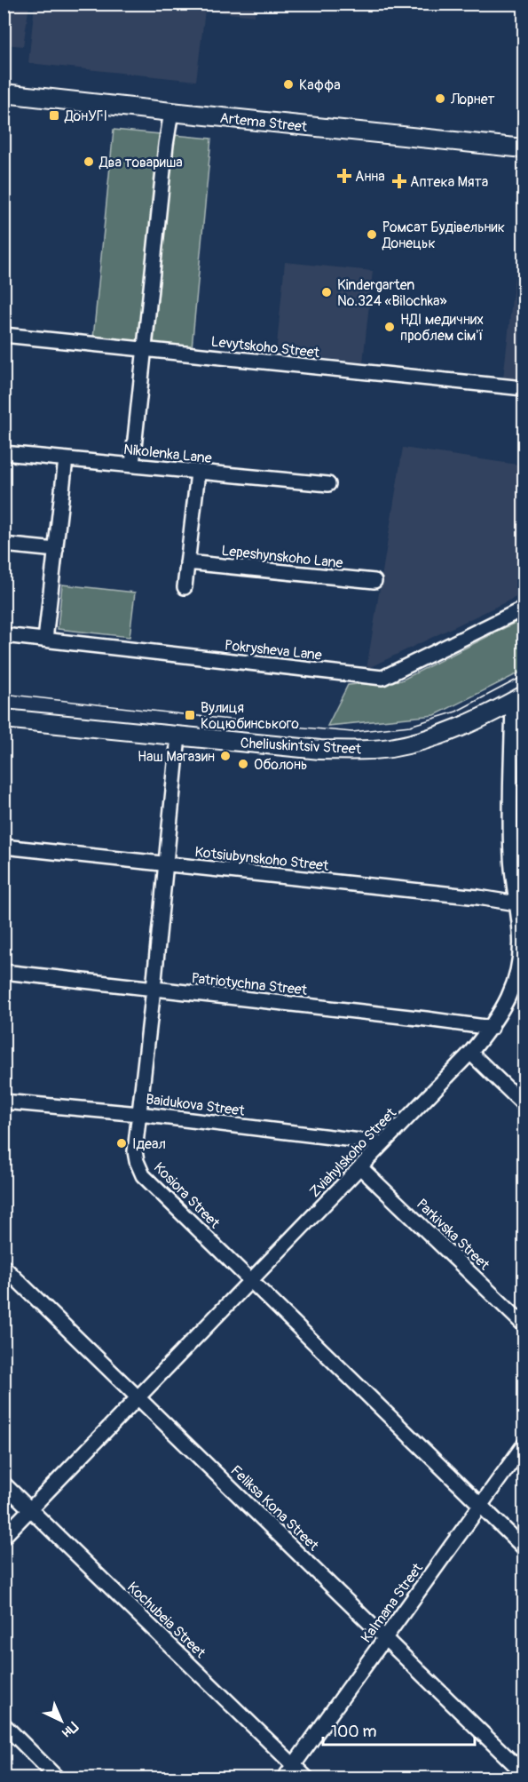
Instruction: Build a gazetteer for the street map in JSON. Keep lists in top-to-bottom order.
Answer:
{
  "streets": {
    "main road": ["Artema Street", "Cheliuskintsiv Street"],
    "street": [
      "Levytskoho Street",
      "Nikolenka Lane",
      "Lepeshynskoho Lane",
      "Pokrysheva Lane",
      "Kotsiubynskoho Street",
      "Patriotychna Street",
      "Baidukova Street",
      "Zviahylskoho Street",
      "Kosiora Street",
      "Parkivska Street",
      "Feliksa Kona Street",
      "Kalmana Street",
      "Kochubeia Street"
    ]
  },
  "crossings": [
    ["Cheliuskintsiv Street", "Zviahylskoho Street"],
    ["Cheliuskintsiv Street", "Kosiora Street"],
    ["Kotsiubynskoho Street", "Zviahylskoho Street"],
    ["Kotsiubynskoho Street", "Kosiora Street"],
    ["Patriotychna Street", "Zviahylskoho Street"],
    ["Patriotychna Street", "Kosiora Street"],
    ["Baidukova Street", "Zviahylskoho Street"],
    ["Baidukova Street", "Kosiora Street"],
    ["Zviahylskoho Street", "Kosiora Street"],
    ["Zviahylskoho Street", "Parkivska Street"],
    ["Zviahylskoho Street", "Feliksa Kona Street"],
    ["Zviahylskoho Street", "Kochubeia Street"],
    ["Kosiora Street", "Kalmana Street"],
    ["Feliksa Kona Street", "Kalmana Street"],
    ["Kalmana Street", "Kochubeia Street"]
  ],
  "places": {
    "other": [
      "Каффа",
      "Лорнет",
      "Два товариша",
      "Ромсат Будівельник Донецьк",
      "Kindergarten No.324 «Bilochka»",
      "НДІ медичних проблем сім'ї",
      "Наш Магазин",
      "Оболонь",
      "Ідеал"
    ],
    "transit": ["ДонУГІ", "Вулиця Коцюбинського"],
    "health": ["Анна", "Аптека Мята"]
  },
  "scale_bar": "100 m",
  "north": "bottom right"
}
